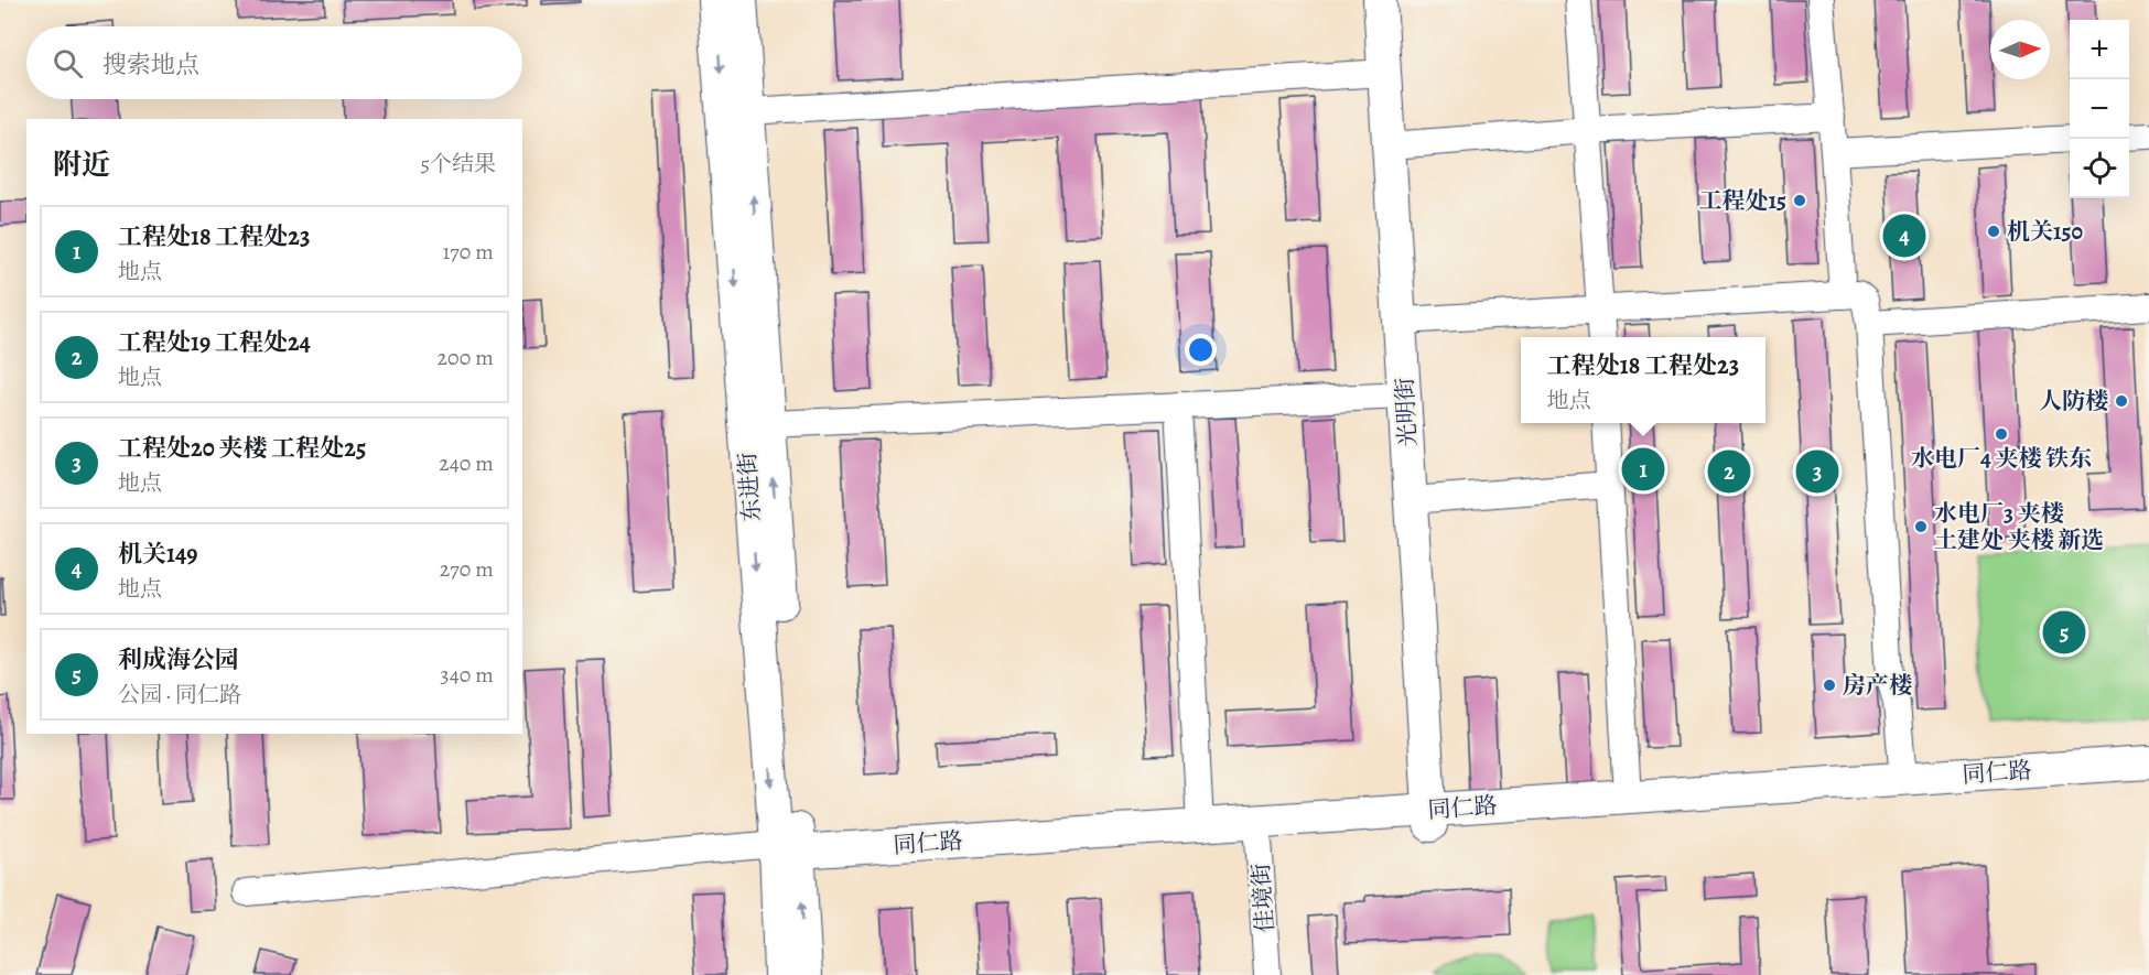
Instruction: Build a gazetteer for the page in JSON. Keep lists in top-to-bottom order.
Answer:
{
  "streets": {
    "main road": ["光明街", "东进街", "同仁路"],
    "street": ["佳境街"]
  },
  "crossings": [
    ["光明街", "同仁路"],
    ["东进街", "同仁路"],
    ["同仁路", "佳境街"]
  ],
  "places": [
    "工程处15",
    "机关150",
    "人防楼",
    "水电厂4 夹楼 铁东",
    "水电厂3 夹楼 土建处 夹楼 新选",
    "房产楼"
  ],
  "north": "right",
  "page": {
    "map_buttons": ["+", "−"],
    "search": "搜索地点",
    "heading": ["附近", "5个结果"],
    "list": [
      {
        "mark": "1",
        "name": "工程处18 工程处23",
        "note": "地点",
        "value": "170 m"
      },
      {
        "mark": "2",
        "name": "工程处19 工程处24",
        "note": "地点",
        "value": "200 m"
      },
      {
        "mark": "3",
        "name": "工程处20 夹楼 工程处25",
        "note": "地点",
        "value": "240 m"
      },
      {
        "mark": "4",
        "name": "机关149",
        "note": "地点",
        "value": "270 m"
      },
      {
        "mark": "5",
        "name": "利成海公园",
        "note": "公园 · 同仁路",
        "value": "340 m"
      }
    ],
    "pins": [
      "4",
      "1",
      "2",
      "3",
      "5"
    ],
    "popup": ["工程处18 工程处23", "地点"]
  }
}
